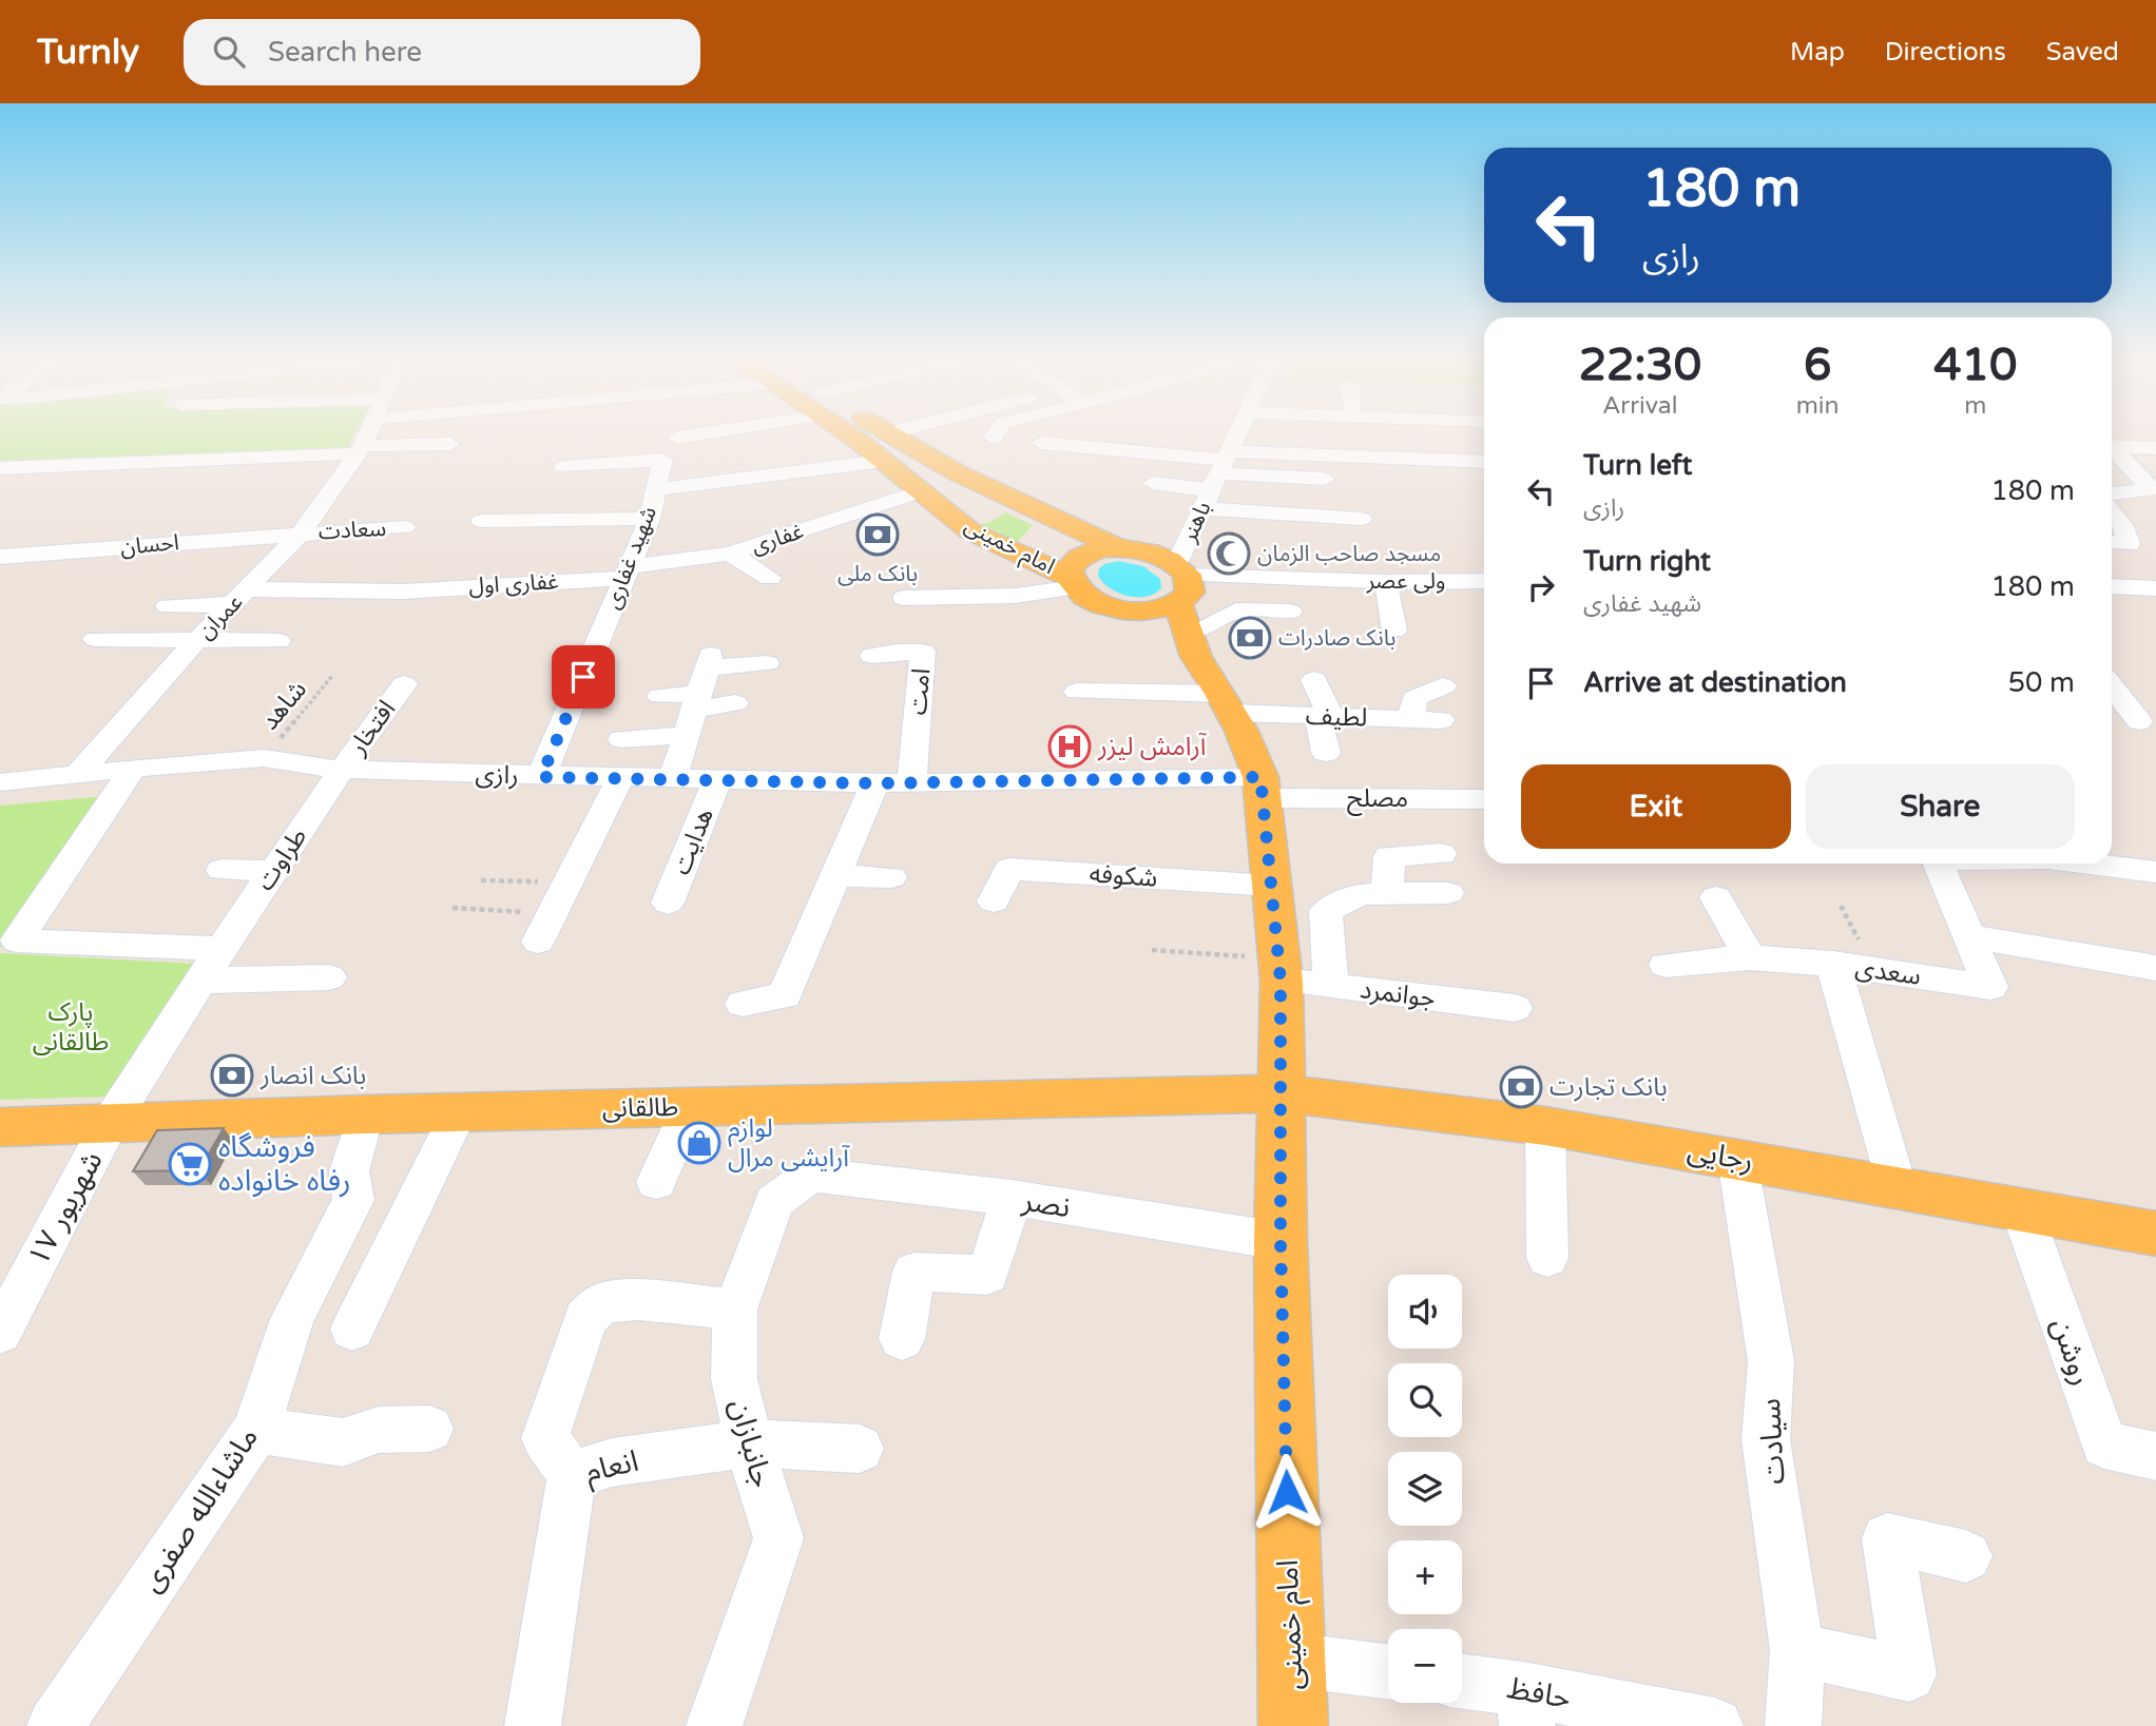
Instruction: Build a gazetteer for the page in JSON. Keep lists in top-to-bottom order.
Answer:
{
  "streets": {
    "main road": ["امام خمینی", "طالقانی", "رجایی"],
    "street": [
      "باهنر",
      "سعادت",
      "غفاری",
      "احسان",
      "شهید غفاری",
      "ولی عصر",
      "غفاری اول",
      "عمران",
      "امت",
      "لطیف",
      "افتخار",
      "رازی",
      "مصلح",
      "هدایت",
      "طراوت",
      "شکوفه",
      "سعدی",
      "جوانمرد",
      "نصر",
      "۱۷ شهریور",
      "روشن",
      "سیادت",
      "جانبازان",
      "انعام",
      "ماشاءالله صفری",
      "حافظ"
    ],
    "path": ["شاهد"]
  },
  "crossings": [
    ["باهنر", "امام خمینی"],
    ["باهنر", "ولی عصر"],
    ["باهنر", "لطیف"],
    ["سعادت", "احسان"],
    ["سعادت", "عمران"],
    ["غفاری", "امام خمینی"],
    ["غفاری", "شهید غفاری"],
    ["غفاری", "غفاری اول"],
    ["احسان", "عمران"],
    ["امام خمینی", "ولی عصر"],
    ["امام خمینی", "لطیف"],
    ["امام خمینی", "رازی"],
    ["امام خمینی", "مصلح"],
    ["امام خمینی", "شکوفه"],
    ["امام خمینی", "جوانمرد"],
    ["امام خمینی", "طالقانی"],
    ["امام خمینی", "رجایی"],
    ["امام خمینی", "نصر"],
    ["شهید غفاری", "غفاری اول"],
    ["شهید غفاری", "رازی"],
    ["ولی عصر", "لطیف"],
    ["غفاری اول", "عمران"],
    ["عمران", "رازی"],
    ["امت", "رازی"],
    ["شاهد", "رازی"],
    ["افتخار", "رازی"],
    ["افتخار", "طراوت"],
    ["رازی", "مصلح"],
    ["رازی", "هدایت"],
    ["رازی", "طراوت"],
    ["طراوت", "۱۷ شهریور"],
    ["سعدی", "رجایی"],
    ["طالقانی", "رجایی"],
    ["طالقانی", "۱۷ شهریور"],
    ["طالقانی", "ماشاءالله صفری"],
    ["رجایی", "روشن"],
    ["رجایی", "سیادت"],
    ["نصر", "جانبازان"],
    ["جانبازان", "انعام"]
  ],
  "parks": ["پارک طالقانی"],
  "places": {
    "bank": [
      "بانک ملی",
      "بانک صادرات",
      "بانک انصار",
      "بانک تجارت"
    ],
    "mosque": ["مسجد صاحب الزمان"],
    "hospital": ["آرامش لیزر"],
    "shop": ["لوازم آرایشی مرال"],
    "supermarket": ["فروشگاه رفاه خانواده"]
  },
  "page": {
    "header": "Turnly",
    "search": "Search here",
    "nav": ["Map", "Directions", "Saved"],
    "turn": ["180 m", "رازی"],
    "eta": [
      "22:30",
      "Arrival",
      "6",
      "min",
      "410",
      "m"
    ],
    "list": [
      {
        "name": "Turn left",
        "note": "رازی",
        "value": "180 m"
      },
      {
        "name": "Turn right",
        "note": "شهید غفاری",
        "value": "180 m"
      },
      {
        "name": "Arrive at destination",
        "value": "50 m"
      }
    ],
    "buttons": ["Exit", "Share"],
    "map_buttons": ["+", "−"]
  }
}
